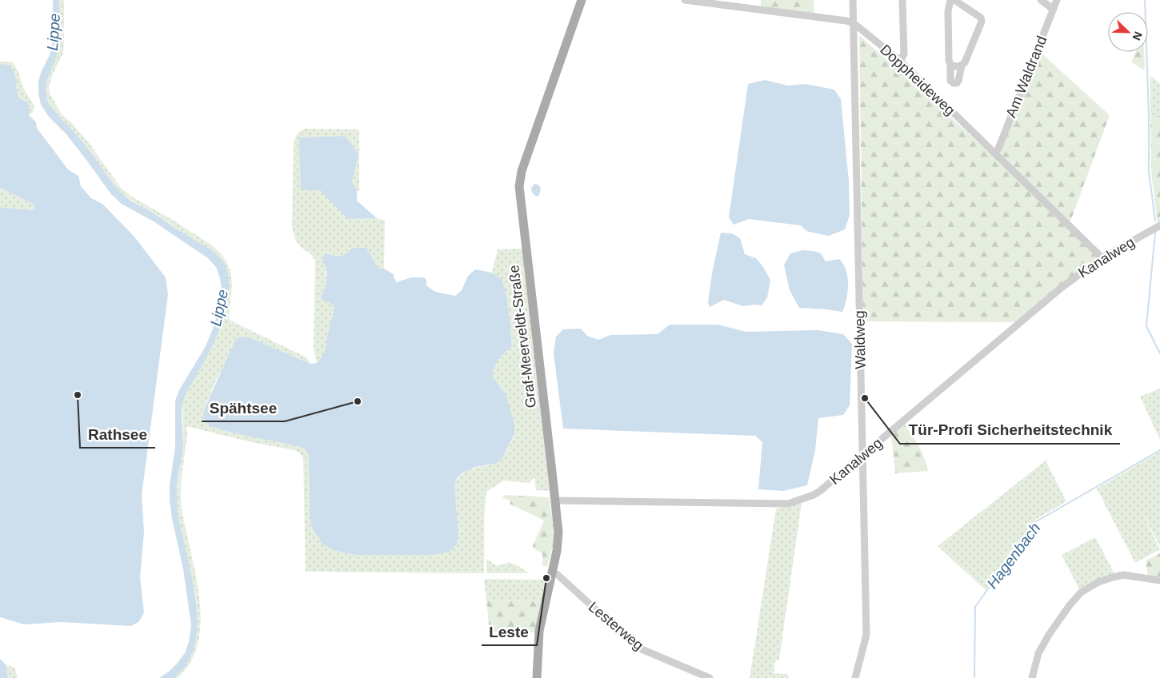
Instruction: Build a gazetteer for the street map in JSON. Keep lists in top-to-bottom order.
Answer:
{
  "streets": {
    "main road": ["Graf-Meerveldt-Straße"],
    "street": [
      "Am Waldrand",
      "Doppheideweg",
      "Kanalweg",
      "Waldweg",
      "Lesterweg"
    ]
  },
  "crossings": [
    ["Am Waldrand", "Doppheideweg"],
    ["Doppheideweg", "Kanalweg"],
    ["Doppheideweg", "Waldweg"],
    ["Kanalweg", "Graf-Meerveldt-Straße"],
    ["Kanalweg", "Waldweg"],
    ["Graf-Meerveldt-Straße", "Lesterweg"]
  ],
  "water": ["Lippe", "Hagenbach"],
  "places": [
    "Rathsee",
    "Tür-Profi Sicherheitstechnik",
    "Spähtsee",
    "Leste"
  ],
  "north": "bottom right"
}
